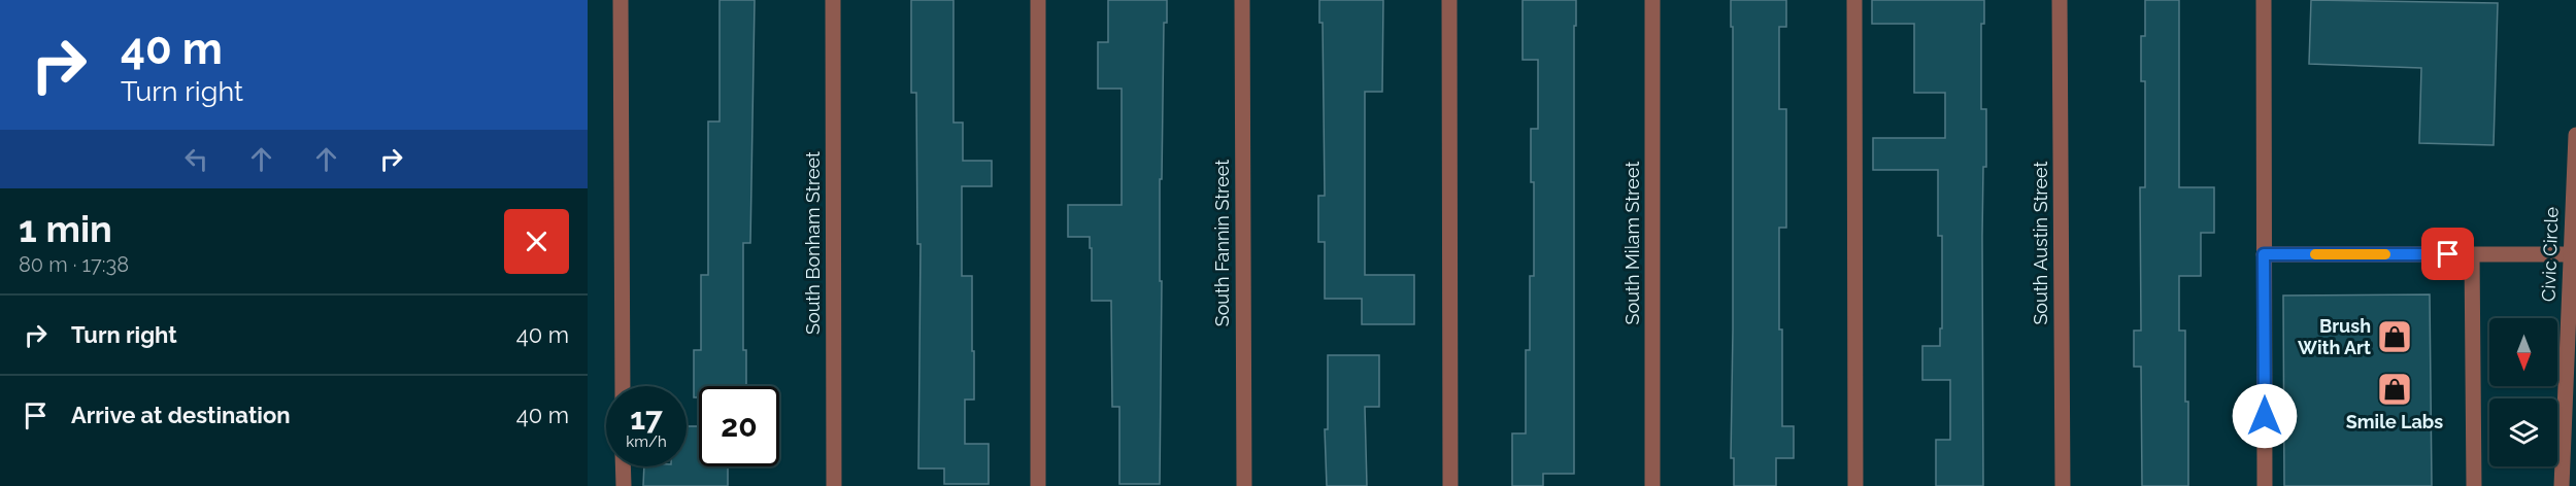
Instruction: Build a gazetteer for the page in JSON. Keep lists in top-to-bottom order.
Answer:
{
  "streets": {
    "street": [
      "South Bonham Street",
      "South Fannin Street",
      "South Milam Street",
      "South Austin Street",
      "Civic Circle"
    ]
  },
  "places": {
    "shop": ["Brush With Art", "Smile Labs"]
  },
  "north": "bottom",
  "page": {
    "turn": ["40 m", "Turn right"],
    "heading": ["1 min", "80 m · 17:38"],
    "list": [
      {
        "name": "Turn right",
        "value": "40 m"
      },
      {
        "name": "Arrive at destination",
        "value": "40 m"
      }
    ],
    "speed": "17 km/h",
    "limit": "20"
  }
}
